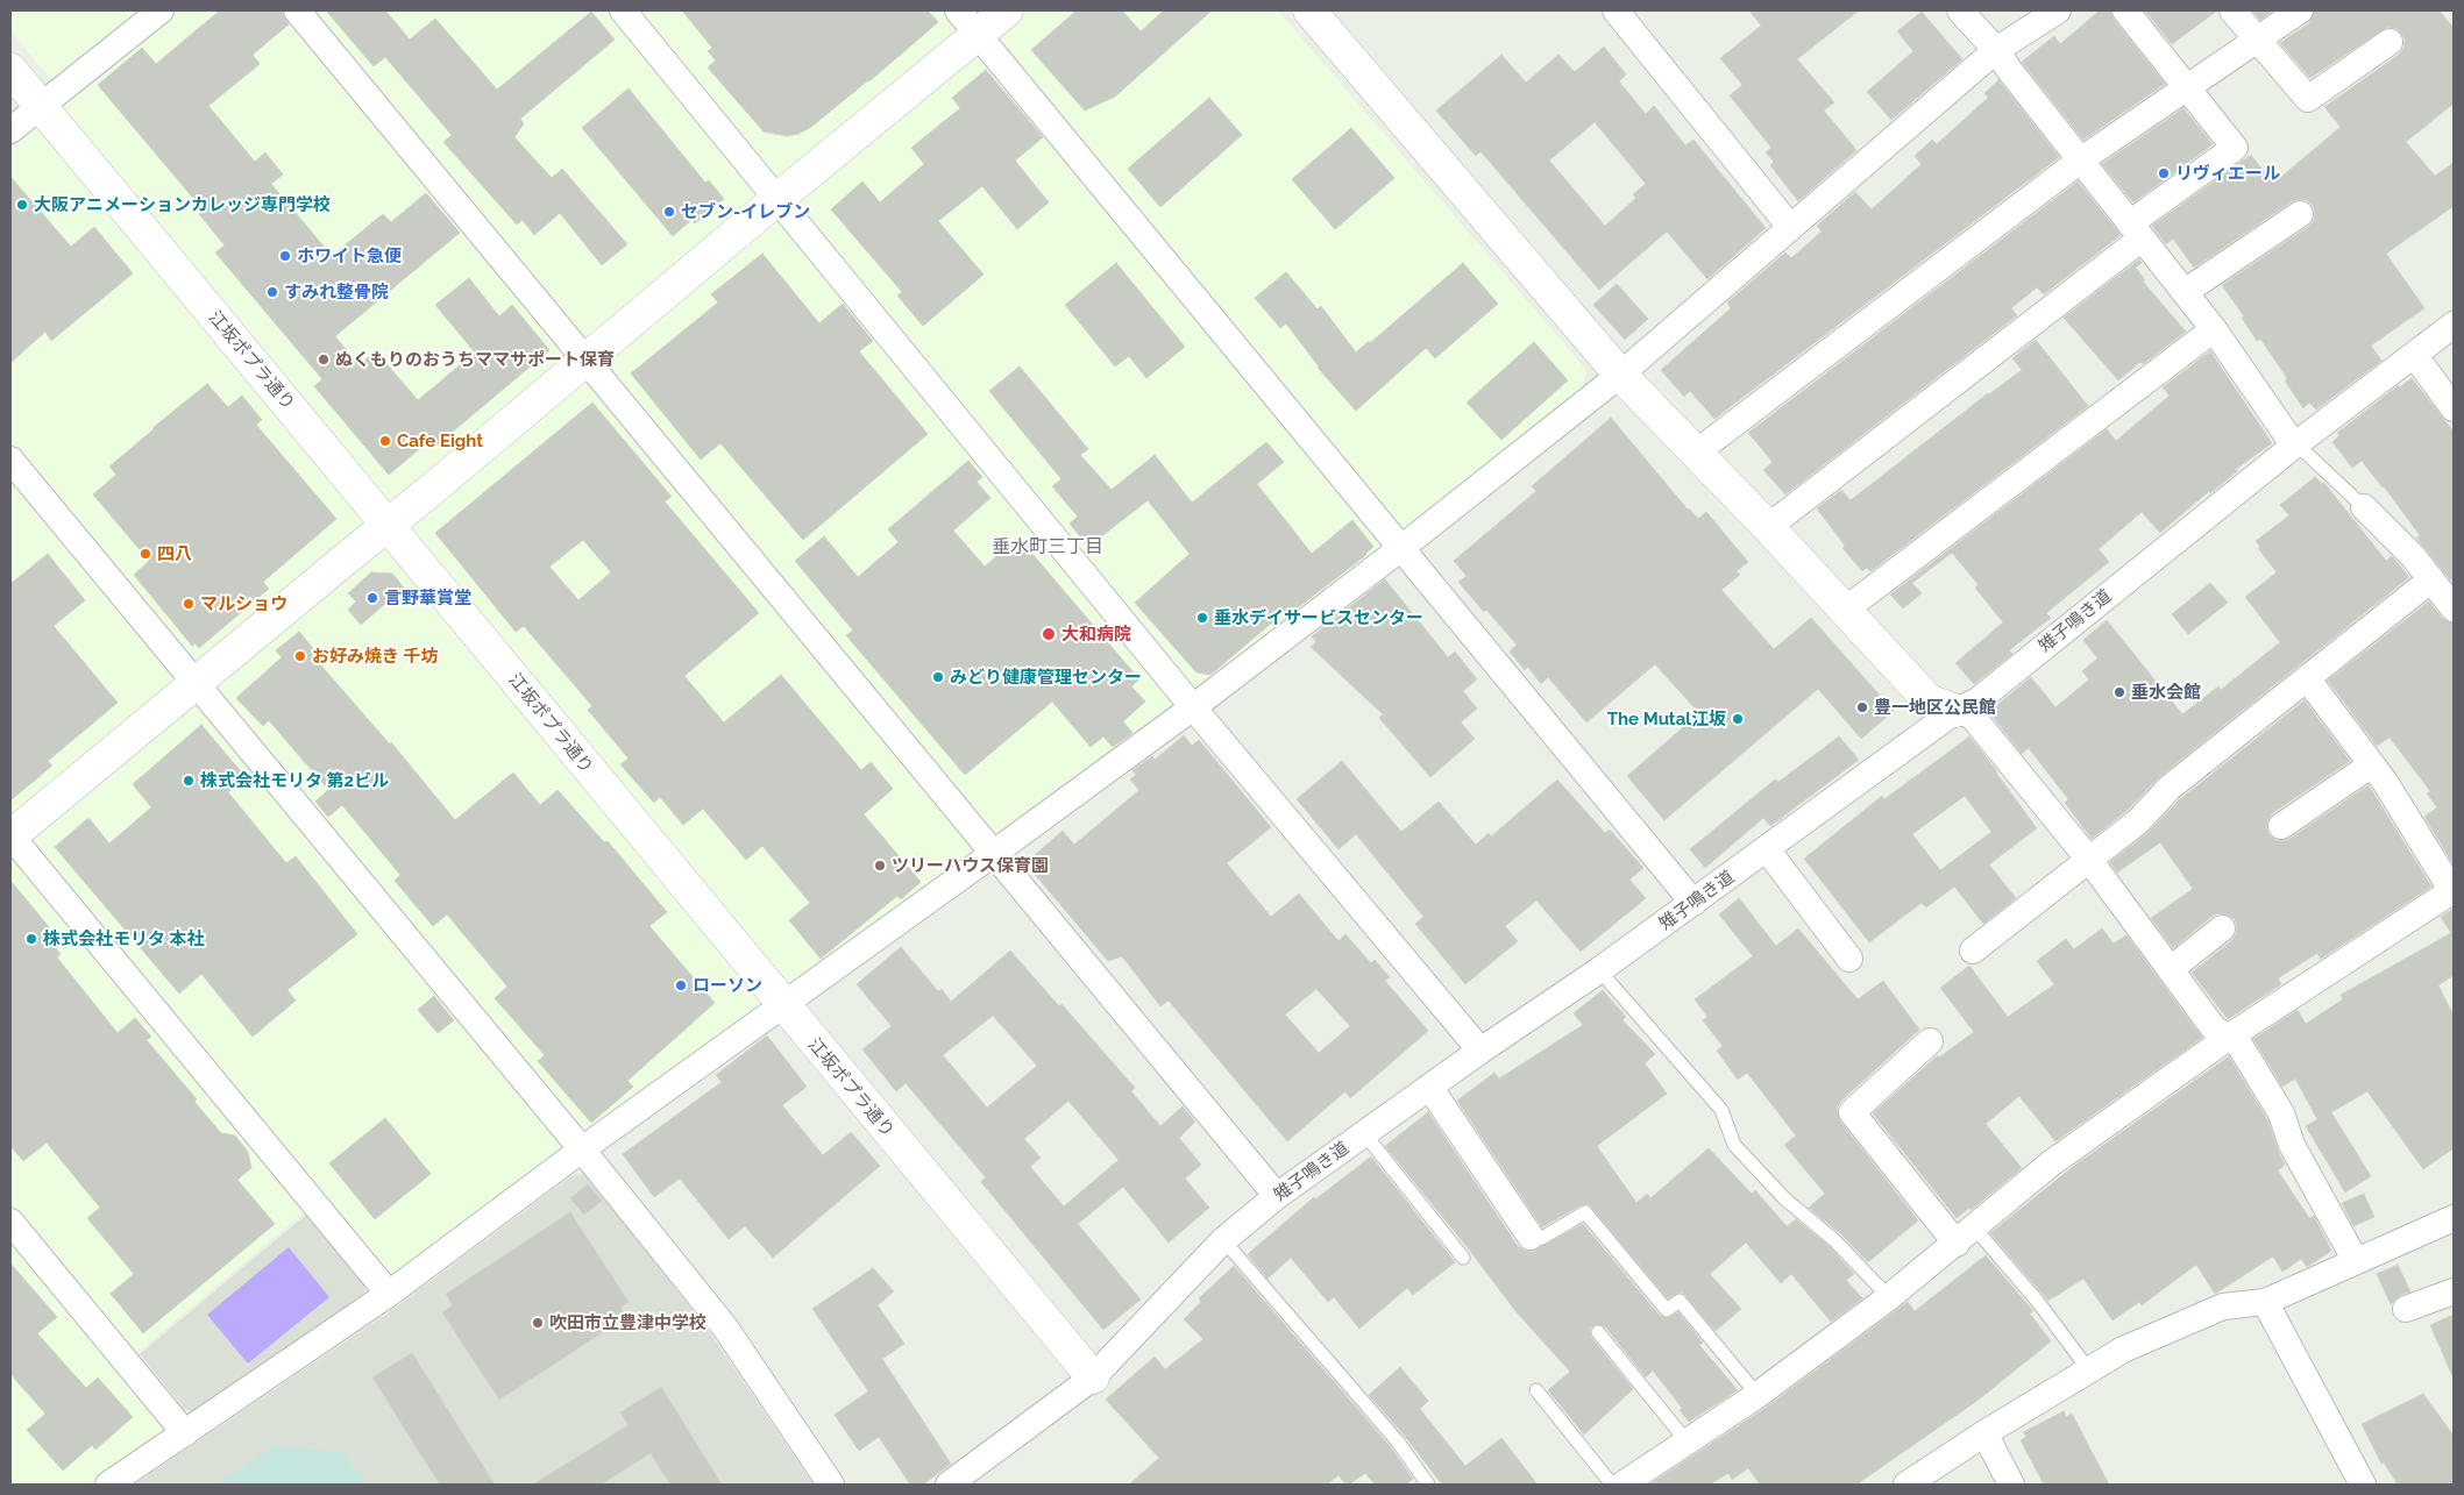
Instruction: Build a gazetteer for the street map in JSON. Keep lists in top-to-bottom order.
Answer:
{
  "streets": {
    "street": ["江坂ポプラ通り", "雉子鳴き道"]
  },
  "crossings": [
    ["江坂ポプラ通り", "雉子鳴き道"]
  ],
  "districts": ["垂水町三丁目"],
  "places": [
    "リヴィエール",
    "大阪アニメーションカレッジ専門学校",
    "セブン-イレブン",
    "ホワイト急便",
    "すみれ整骨院",
    "ぬくもりのおうちママサポート保育",
    "Cafe Eight",
    "四八",
    "言野華賞堂",
    "マルショウ",
    "垂水デイサービスセンター",
    "大和病院",
    "お好み焼き 千坊",
    "みどり健康管理センター",
    "垂水会館",
    "豊一地区公民館",
    "The Mutal江坂",
    "株式会社モリタ 第2ビル",
    "ツリーハウス保育園",
    "株式会社モリタ 本社",
    "ローソン",
    "吹田市立豊津中学校"
  ]
}
